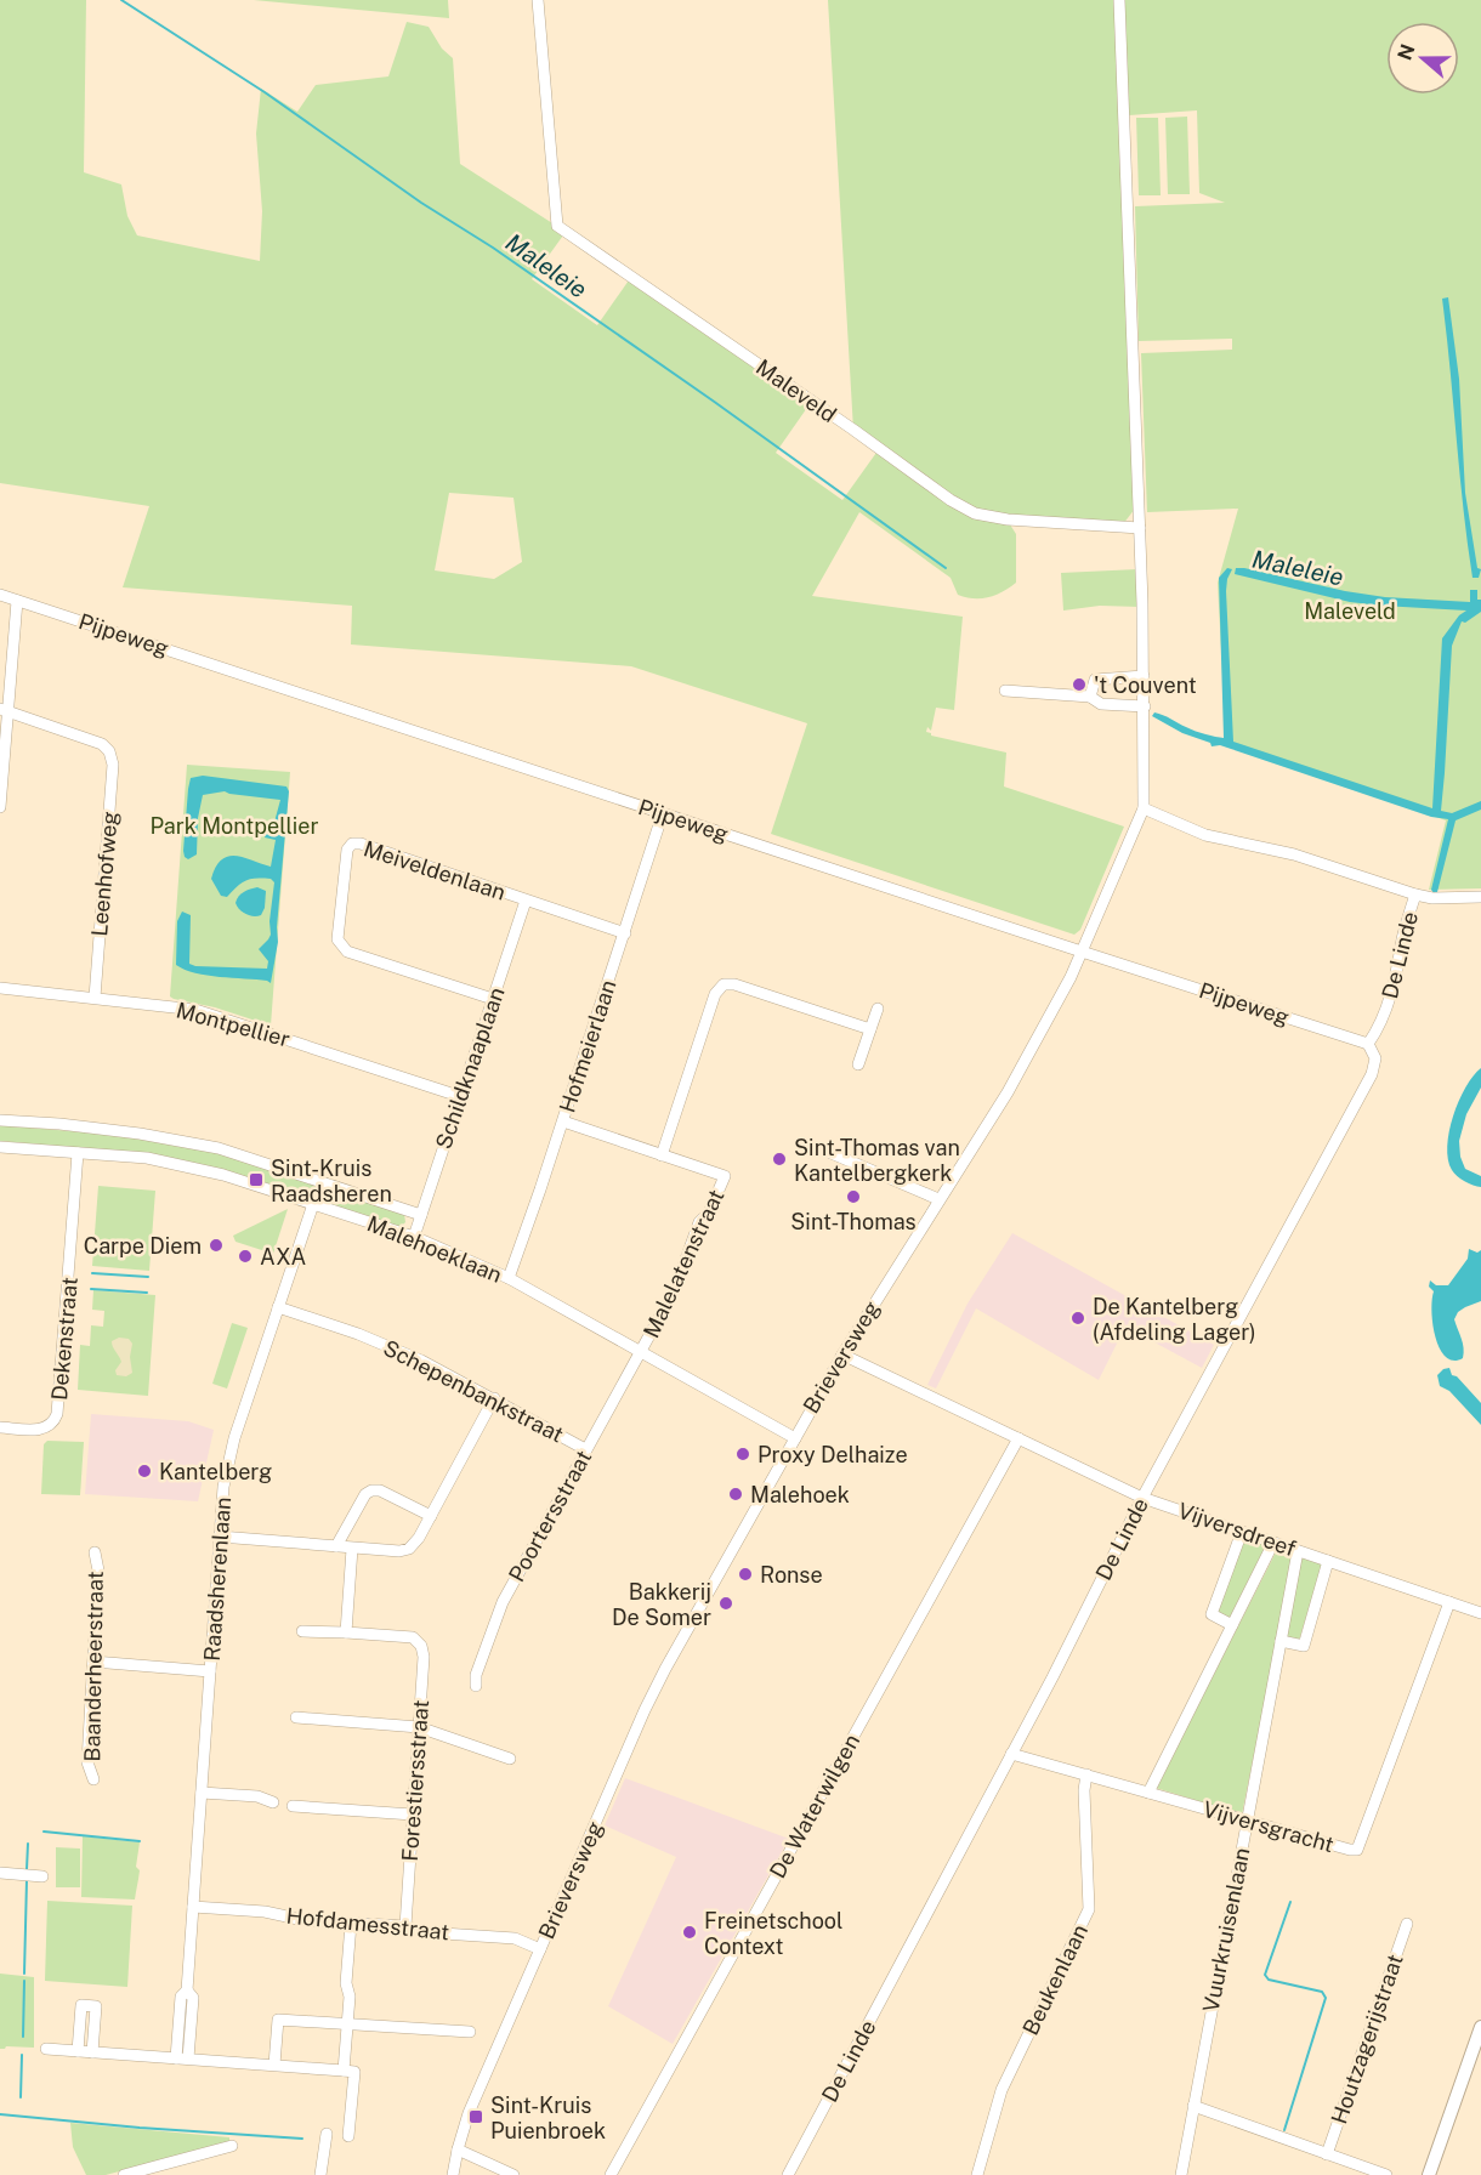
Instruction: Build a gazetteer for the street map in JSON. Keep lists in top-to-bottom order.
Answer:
{
  "streets": {
    "street": [
      "Maleveld",
      "Pijpeweg",
      "Meiveldenlaan",
      "Leenhofweg",
      "De Linde",
      "Montpellier",
      "Hofmeierlaan",
      "Schildknaaplaan",
      "Malehoeklaan",
      "Malelatenstraat",
      "Dekenstraat",
      "Brieversweg",
      "Schepenbankstraat",
      "Poortersstraat",
      "Vijversdreef",
      "Raadsherenlaan",
      "Baanderheerstraat",
      "Forestiersstraat",
      "De Waterwilgen",
      "Vijversgracht",
      "Hofdamesstraat",
      "Vuurkruisenlaan",
      "Beukenlaan",
      "Houtzagerijstraat"
    ]
  },
  "crossings": [
    ["Maleveld", "Brieversweg"],
    ["Pijpeweg", "De Linde"],
    ["Pijpeweg", "Hofmeierlaan"],
    ["Pijpeweg", "Brieversweg"],
    ["Meiveldenlaan", "Hofmeierlaan"],
    ["Meiveldenlaan", "Schildknaaplaan"],
    ["Leenhofweg", "Montpellier"],
    ["De Linde", "Vijversdreef"],
    ["De Linde", "Vijversgracht"],
    ["Montpellier", "Schildknaaplaan"],
    ["Hofmeierlaan", "Malehoeklaan"],
    ["Schildknaaplaan", "Malehoeklaan"],
    ["Malehoeklaan", "Malelatenstraat"],
    ["Malehoeklaan", "Dekenstraat"],
    ["Malehoeklaan", "Brieversweg"],
    ["Malehoeklaan", "Poortersstraat"],
    ["Malehoeklaan", "Raadsherenlaan"],
    ["Malelatenstraat", "Poortersstraat"],
    ["Brieversweg", "Vijversdreef"],
    ["Brieversweg", "Hofdamesstraat"],
    ["Schepenbankstraat", "Poortersstraat"],
    ["Schepenbankstraat", "Raadsherenlaan"],
    ["Vijversdreef", "De Waterwilgen"],
    ["Vijversdreef", "Vijversgracht"],
    ["Vijversdreef", "Vuurkruisenlaan"],
    ["Raadsherenlaan", "Hofdamesstraat"],
    ["Forestiersstraat", "Hofdamesstraat"],
    ["Vijversgracht", "Vuurkruisenlaan"],
    ["Vijversgracht", "Beukenlaan"]
  ],
  "water": ["Maleleie"],
  "parks": ["Maleveld", "Park Montpellier"],
  "places": {
    "other": [
      "'t Couvent",
      "Sint-Thomas van Kantelbergkerk",
      "Sint-Thomas",
      "Carpe Diem",
      "AXA",
      "De Kantelberg (Afdeling Lager)",
      "Proxy Delhaize",
      "Kantelberg",
      "Malehoek",
      "Ronse",
      "Bakkerij De Somer",
      "Freinetschool Context"
    ],
    "transit": ["Sint-Kruis Raadsheren", "Sint-Kruis Puienbroek"]
  },
  "north": "left"
}
